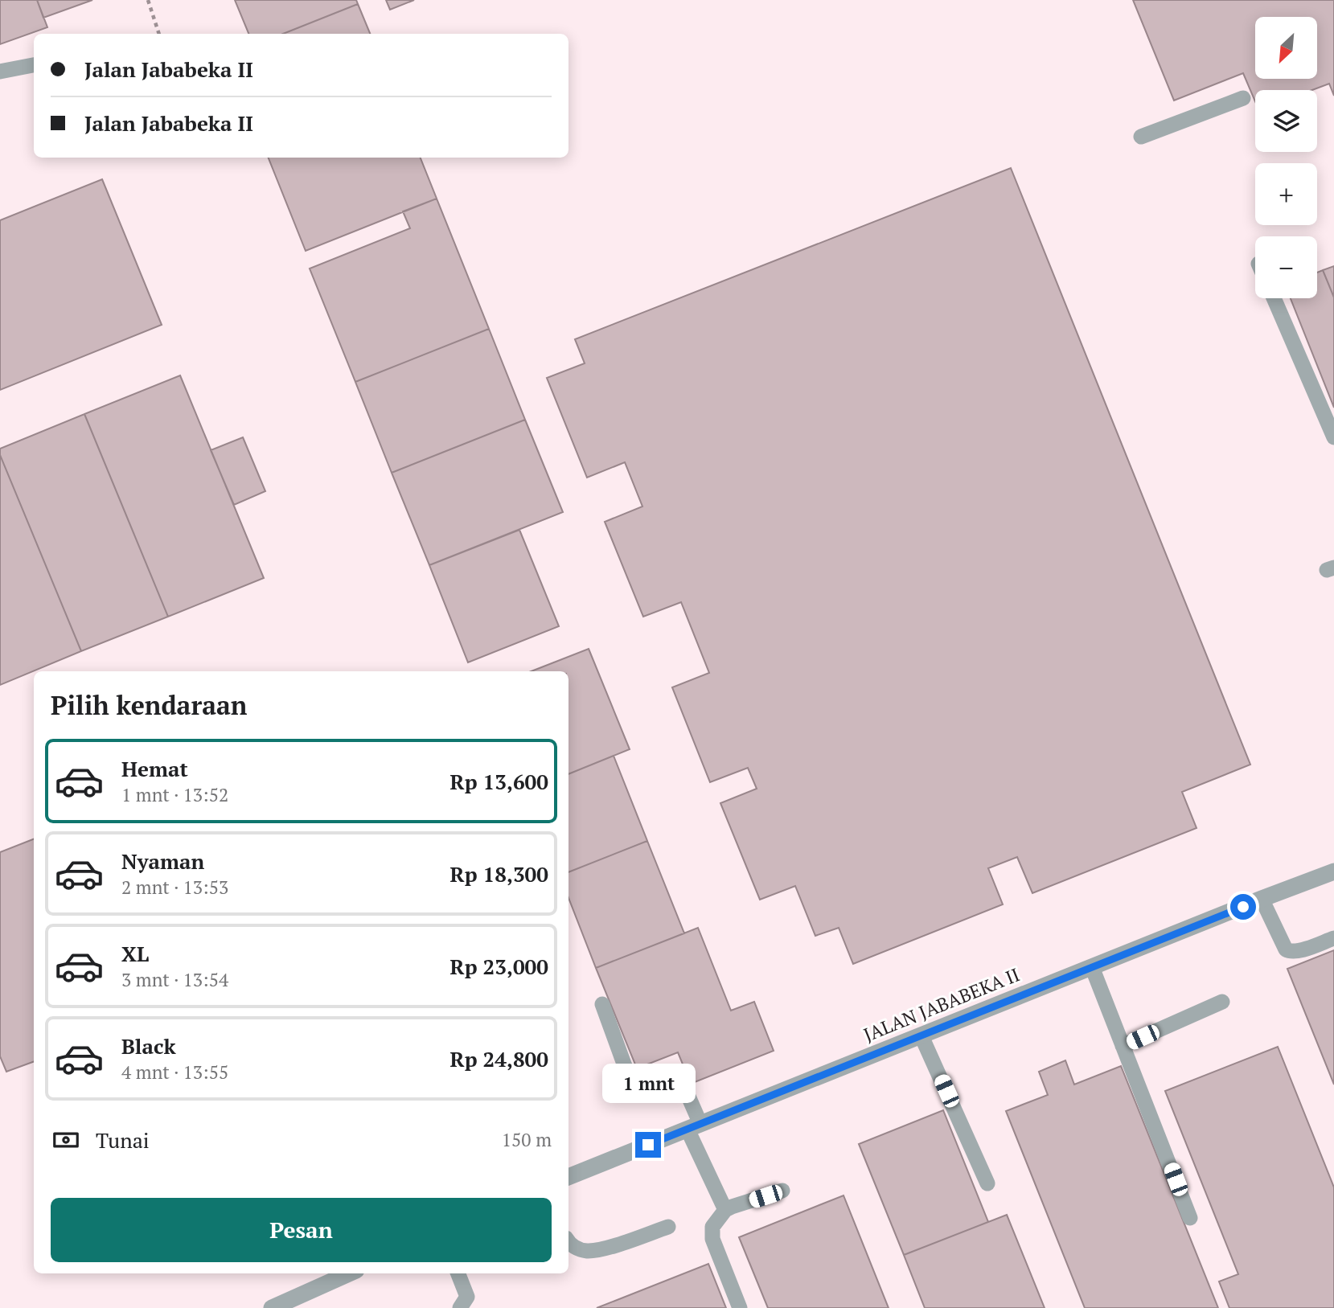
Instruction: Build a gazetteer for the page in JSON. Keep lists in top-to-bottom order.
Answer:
{
  "streets": {
    "street": ["JALAN JABABEKA II"]
  },
  "north": "bottom left",
  "page": {
    "map_buttons": ["+", "−"],
    "banner": ["Jalan Jababeka II", "Jalan Jababeka II"],
    "heading": "Pilih kendaraan",
    "list": [
      {
        "name": "Hemat",
        "note": "1 mnt · 13:52",
        "value": "Rp 13,600"
      },
      {
        "name": "Nyaman",
        "note": "2 mnt · 13:53",
        "value": "Rp 18,300"
      },
      {
        "name": "XL",
        "note": "3 mnt · 13:54",
        "value": "Rp 23,000"
      },
      {
        "name": "Black",
        "note": "4 mnt · 13:55",
        "value": "Rp 24,800"
      }
    ],
    "bubble": "1 mnt",
    "pay": ["Tunai", "150 m"],
    "buttons": "Pesan"
  }
}
